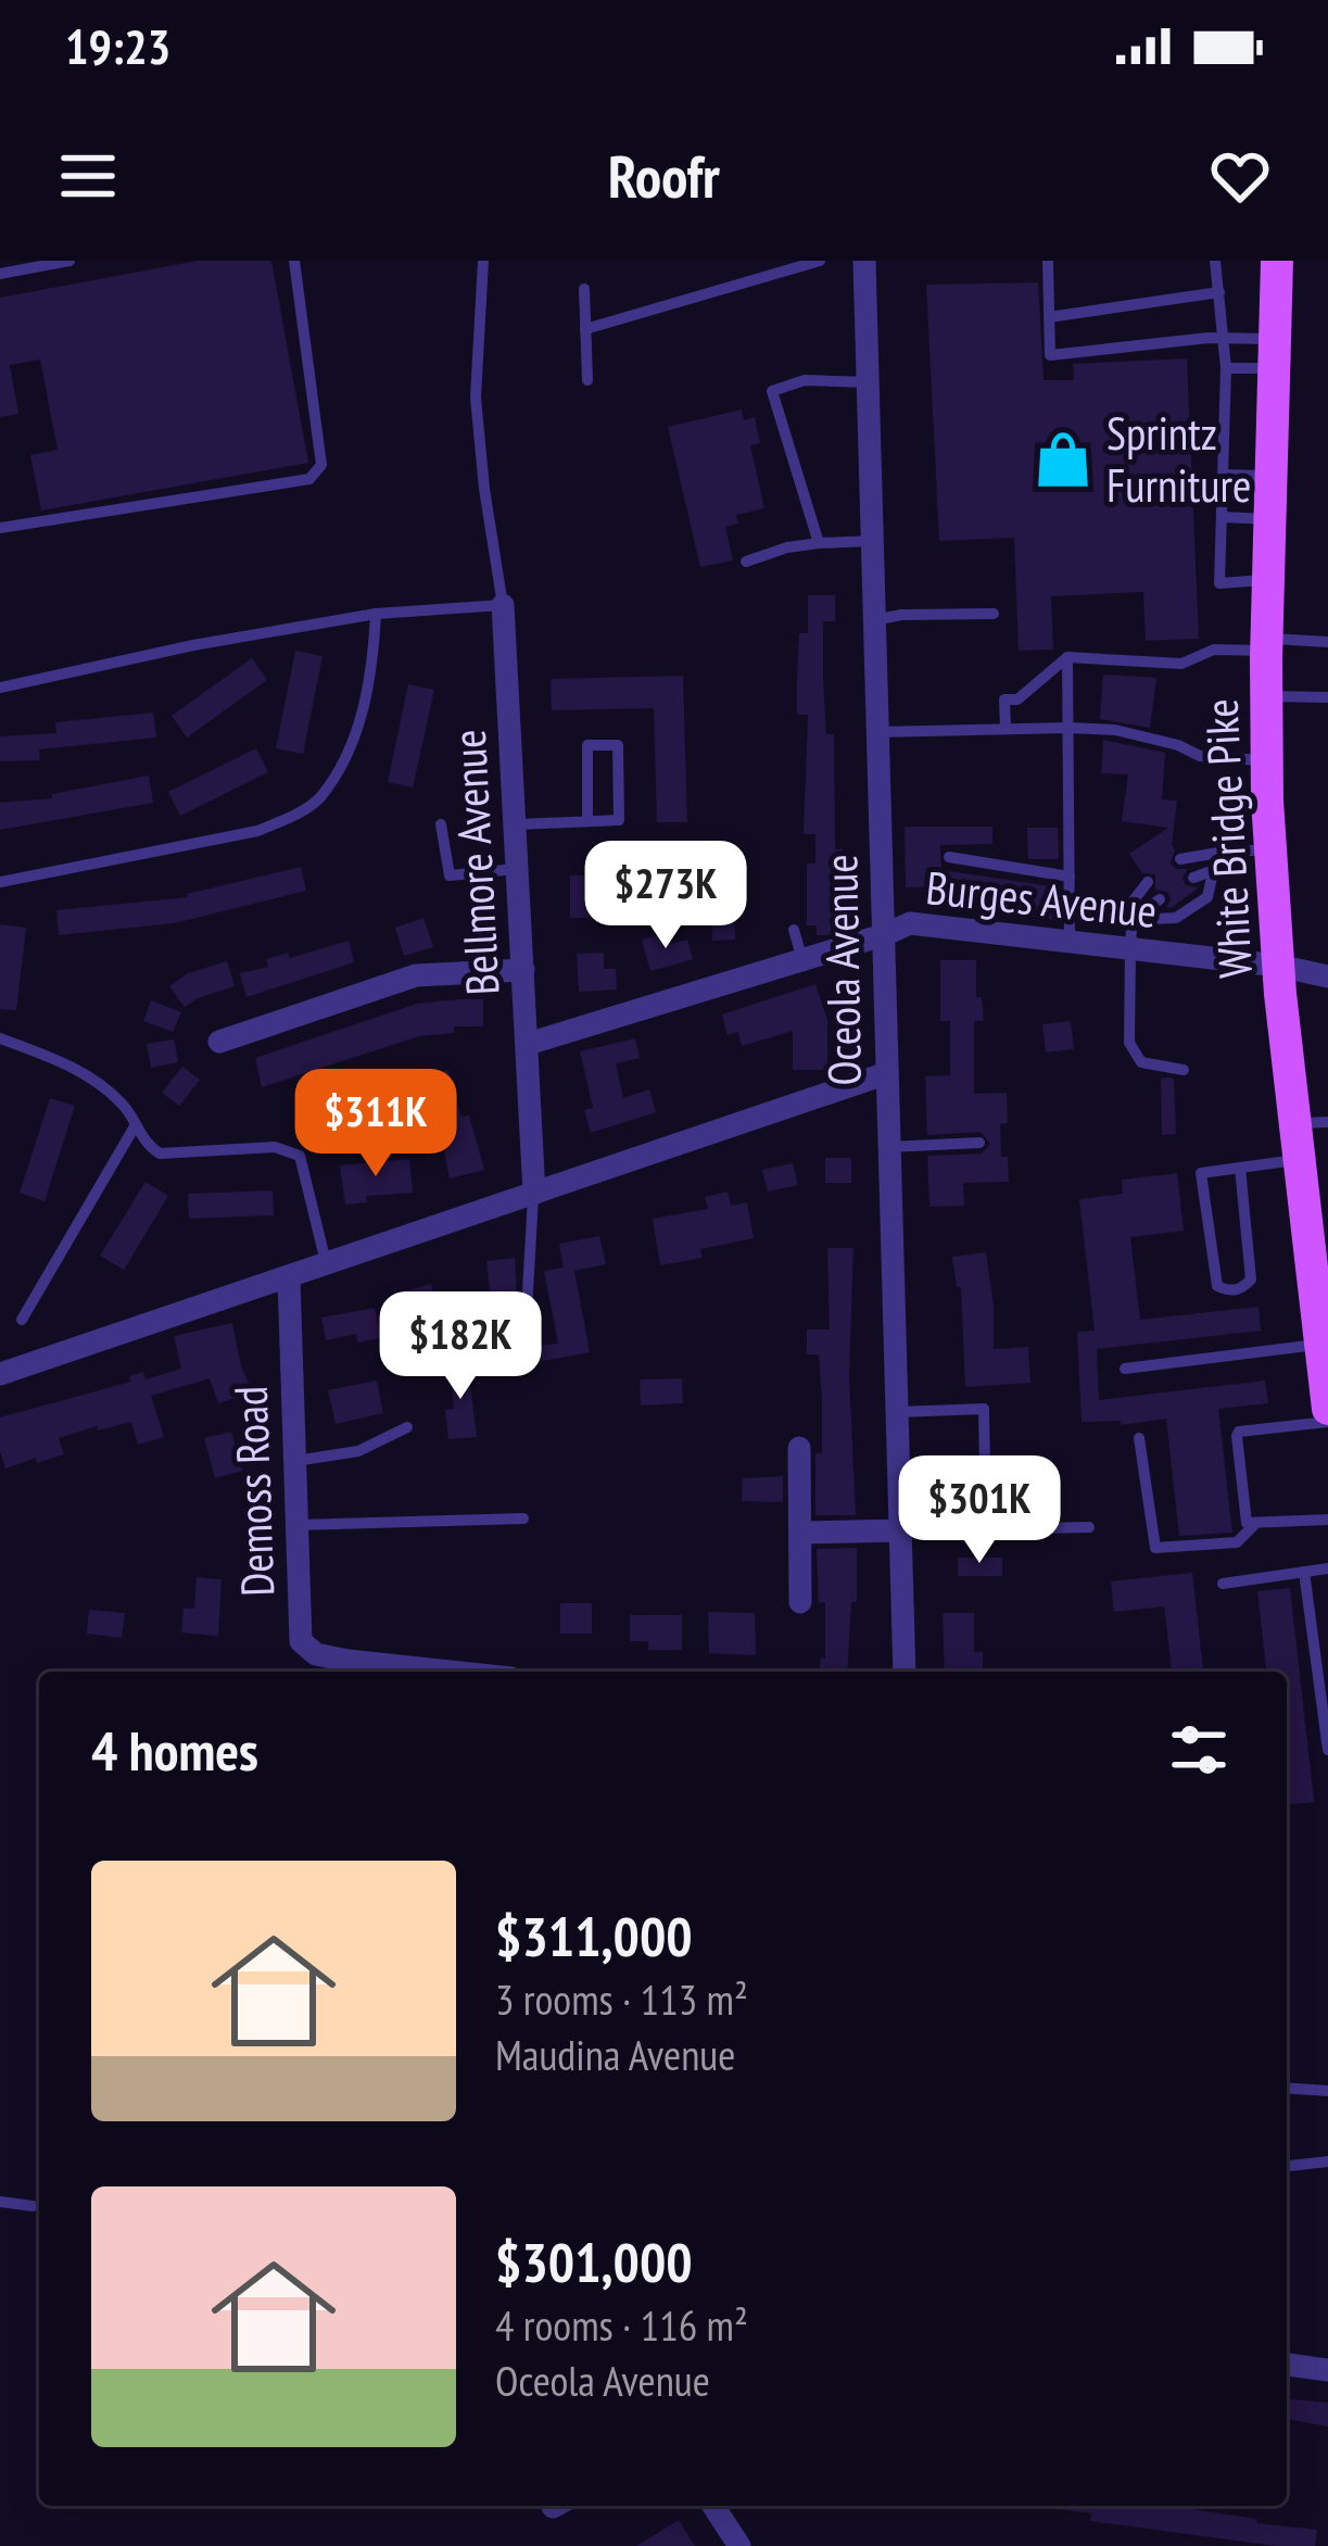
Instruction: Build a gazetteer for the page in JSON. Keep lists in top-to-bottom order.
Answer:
{
  "streets": {
    "main road": ["White Bridge Pike"],
    "street": [
      "Bellmore Avenue",
      "Burges Avenue",
      "Oceola Avenue",
      "Demoss Road"
    ]
  },
  "crossings": [
    ["White Bridge Pike", "Burges Avenue"],
    ["Bellmore Avenue", "Burges Avenue"],
    ["Burges Avenue", "Oceola Avenue"]
  ],
  "places": {
    "shop": ["Sprintz Furniture"]
  },
  "page": {
    "status": "19:23",
    "header": "Roofr",
    "price": [
      "$273K",
      "$311K",
      "$182K",
      "$301K"
    ],
    "heading": "4 homes",
    "list": [
      {
        "name": "$311,000",
        "note": "3 rooms · 113 m² · Maudina Avenue"
      },
      {
        "name": "$301,000",
        "note": "4 rooms · 116 m² · Oceola Avenue"
      }
    ]
  }
}
